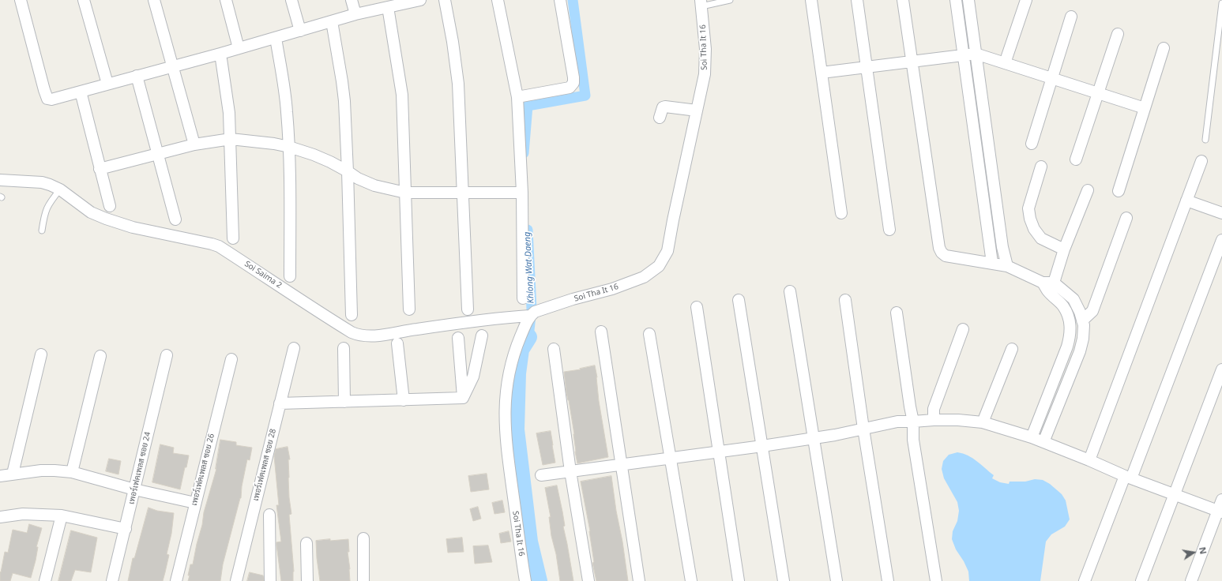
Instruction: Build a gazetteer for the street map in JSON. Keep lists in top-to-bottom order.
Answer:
{
  "streets": {
    "street": [
      "Soi Tha It 16",
      "Soi Saima 2",
      "เพอร์เฟคเพลส ซอย 28",
      "เพอร์เฟคเพลส ซอย 24",
      "เพอร์เฟคเพลส ซอย 26"
    ]
  },
  "crossings": [
    ["Soi Tha It 16", "Soi Saima 2"]
  ],
  "water": ["Khlong Wat Daeng"],
  "north": "right"
}
